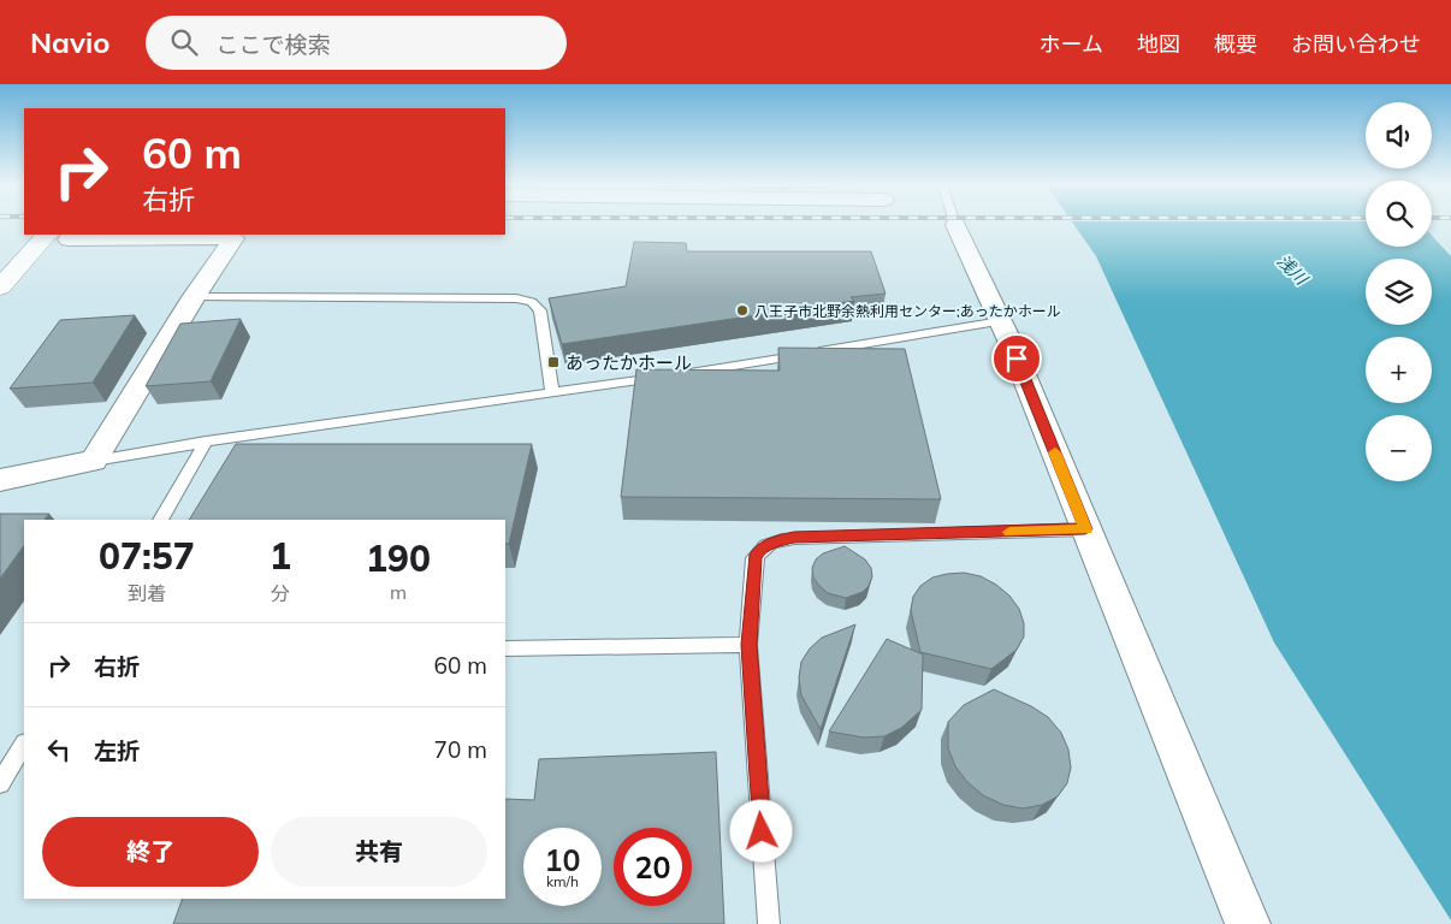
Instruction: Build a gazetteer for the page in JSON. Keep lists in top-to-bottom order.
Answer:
{
  "water": ["浅川"],
  "places": {
    "other": ["八王子市北野余熱利用センター;あったかホール"],
    "transit": ["あったかホール"]
  },
  "page": {
    "header": "Navio",
    "search": "ここで検索",
    "nav": [
      "ホーム",
      "地図",
      "概要",
      "お問い合わせ"
    ],
    "map_buttons": ["+", "−"],
    "turn": ["60 m", "右折"],
    "eta": [
      "07:57",
      "到着",
      "1",
      "分",
      "190",
      "m"
    ],
    "list": [
      {
        "name": "右折",
        "value": "60 m"
      },
      {
        "name": "左折",
        "value": "70 m"
      }
    ],
    "buttons": ["終了", "共有"],
    "speed": "10 km/h",
    "limit": "20"
  }
}
